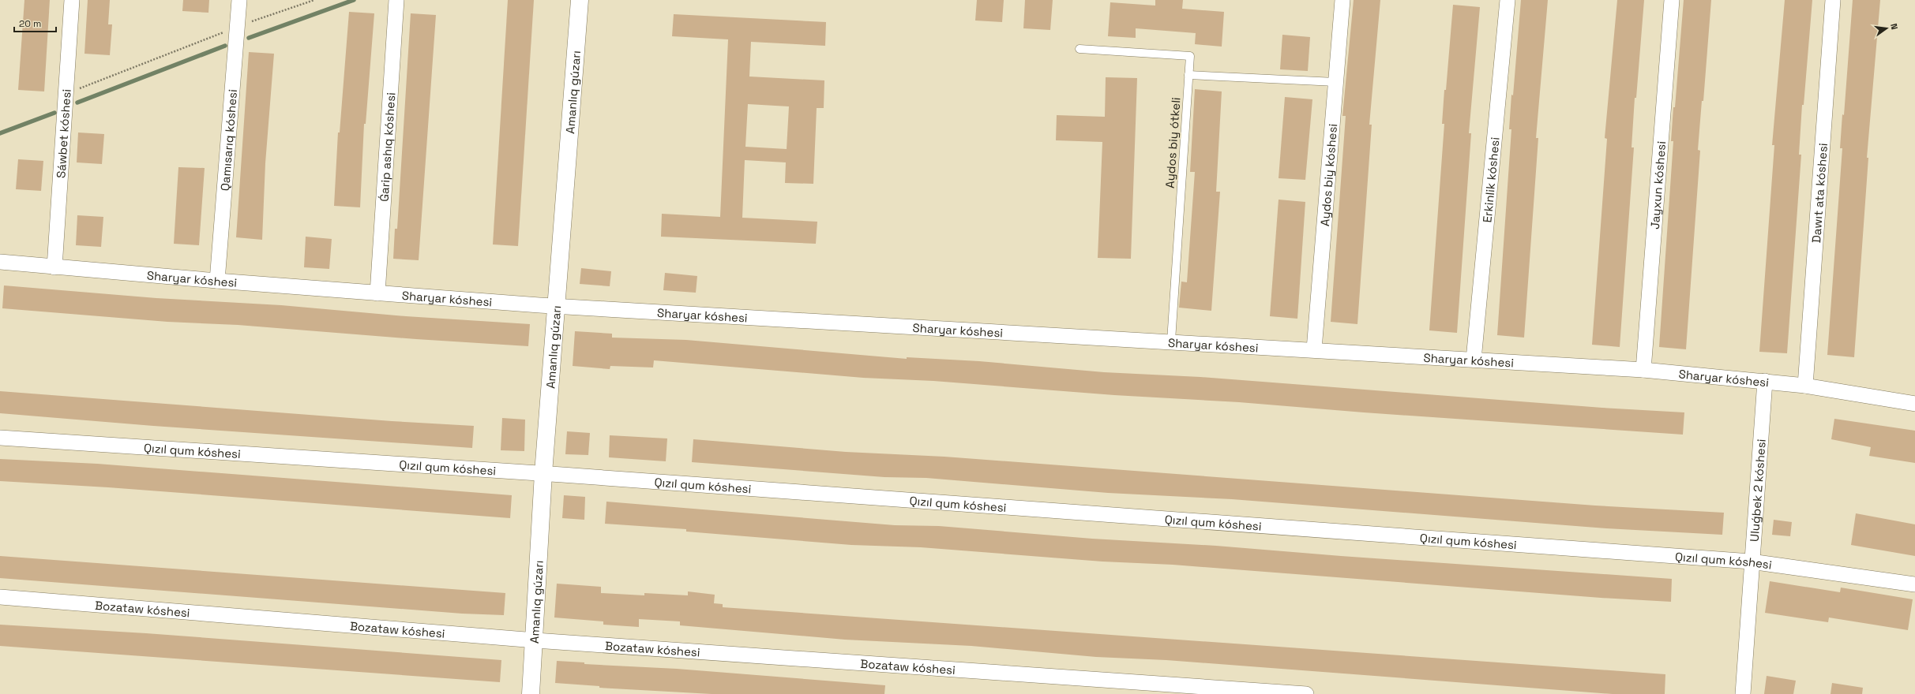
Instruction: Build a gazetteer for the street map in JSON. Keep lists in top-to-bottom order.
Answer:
{
  "streets": {
    "street": [
      "Amanlıq gúzarı",
      "Sáwbet kóshesi",
      "Qamısarıq kóshesi",
      "Ǵarip ashıq kóshesi",
      "Aydos biy kóshesi",
      "Erkinlik kóshesi",
      "Jayxun kóshesi",
      "Dawıt ata kóshesi",
      "Sharyar kóshesi",
      "Qızıl qum kóshesi",
      "Uluǵbek 2 kóshesi",
      "Bozataw kóshesi"
    ],
    "lane": ["Aydos biy ótkeli"]
  },
  "crossings": [
    ["Amanlıq gúzarı", "Sharyar kóshesi"],
    ["Amanlıq gúzarı", "Qızıl qum kóshesi"],
    ["Amanlıq gúzarı", "Bozataw kóshesi"],
    ["Sáwbet kóshesi", "Sharyar kóshesi"],
    ["Qamısarıq kóshesi", "Sharyar kóshesi"],
    ["Aydos biy ótkeli", "Sharyar kóshesi"],
    ["Ǵarip ashıq kóshesi", "Sharyar kóshesi"],
    ["Aydos biy kóshesi", "Sharyar kóshesi"],
    ["Erkinlik kóshesi", "Sharyar kóshesi"],
    ["Jayxun kóshesi", "Sharyar kóshesi"],
    ["Dawıt ata kóshesi", "Sharyar kóshesi"],
    ["Sharyar kóshesi", "Uluǵbek 2 kóshesi"],
    ["Qızıl qum kóshesi", "Uluǵbek 2 kóshesi"]
  ],
  "scale_bar": "20 m",
  "north": "right"
}
